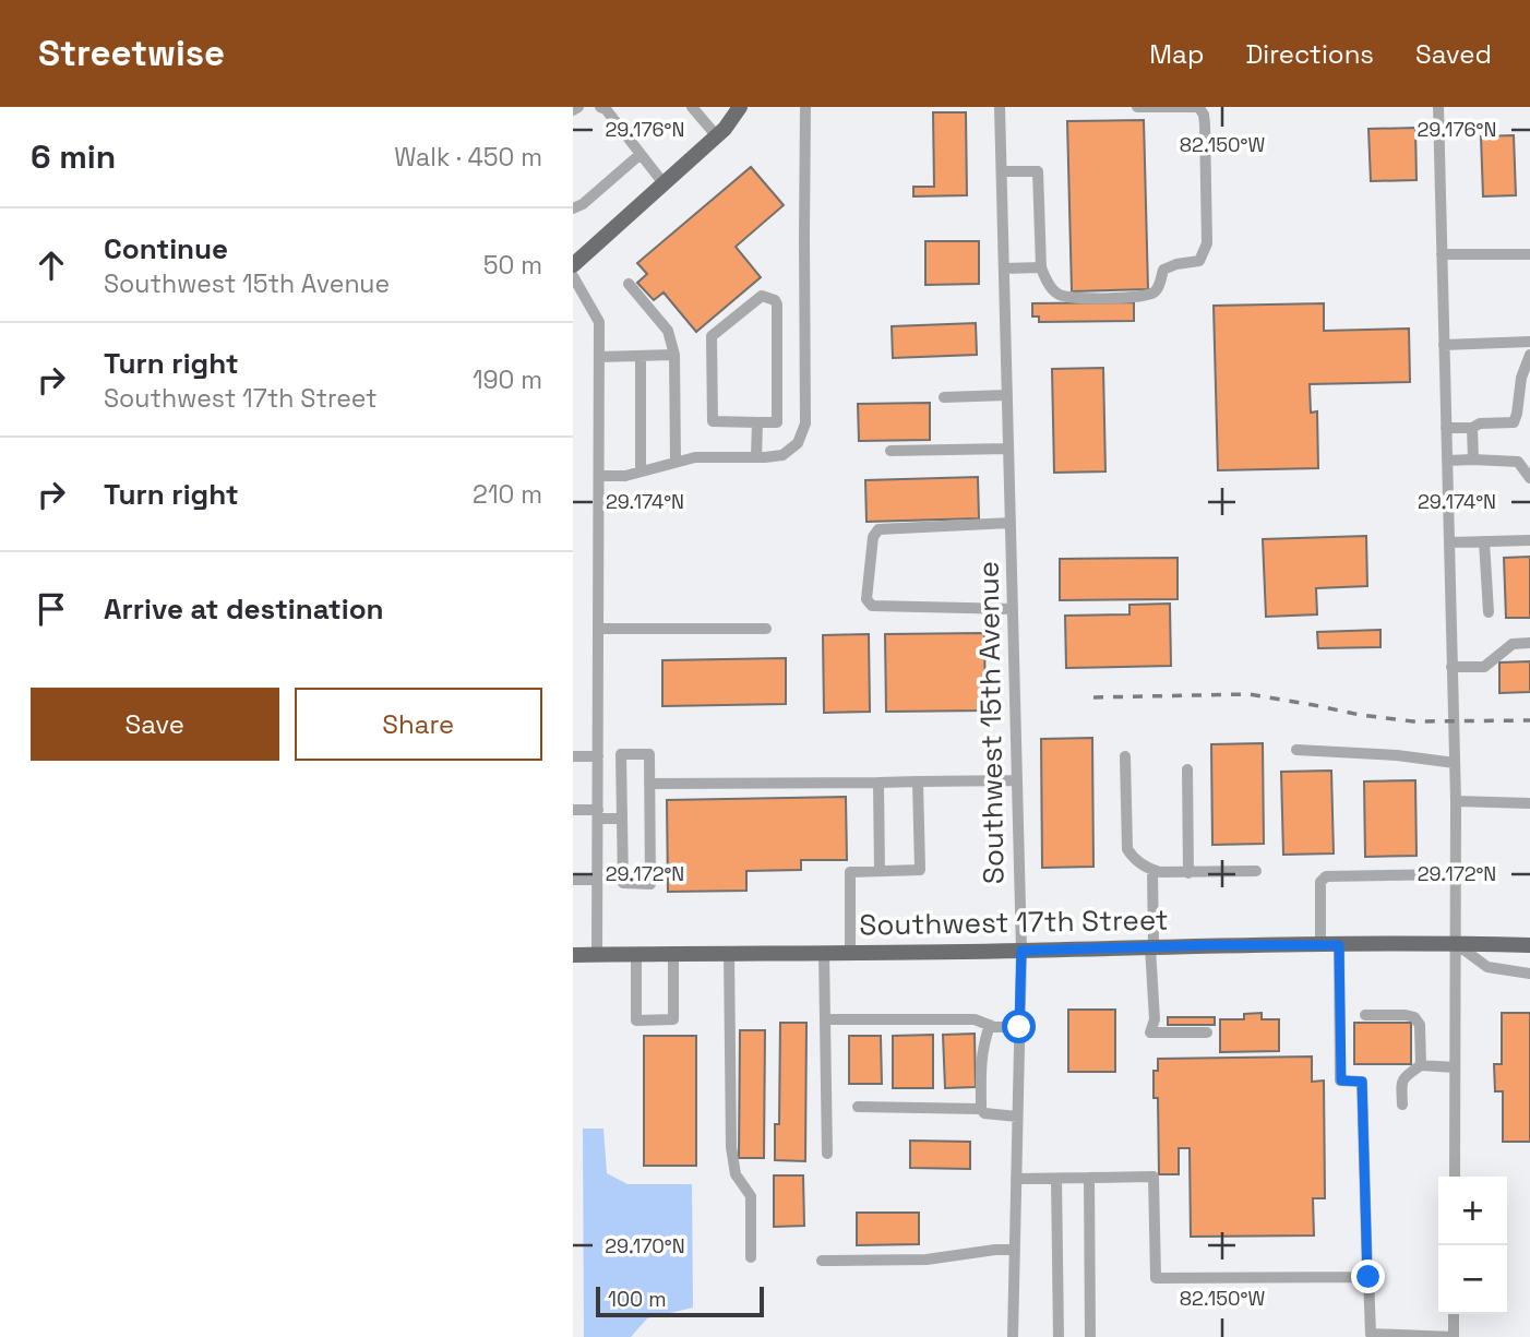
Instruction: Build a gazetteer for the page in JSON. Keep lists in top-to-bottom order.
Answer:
{
  "streets": {
    "main road": ["Southwest 17th Street"],
    "street": ["Southwest 15th Avenue"]
  },
  "crossings": [
    ["Southwest 15th Avenue", "Southwest 17th Street"]
  ],
  "scale_bar": "100 m",
  "page": {
    "header": "Streetwise",
    "nav": ["Map", "Directions", "Saved"],
    "heading": ["6 min", "Walk · 450 m"],
    "list": [
      ["Continue", "Southwest 15th Avenue", "50 m"],
      ["Turn right", "Southwest 17th Street", "190 m"],
      ["Turn right", "210 m"],
      "Arrive at destination"
    ],
    "buttons": ["Save", "Share"],
    "map_buttons": ["+", "−"],
    "scale": "100 m"
  },
  "coordinates": [
    "29.176°N",
    "82.150°W",
    "29.174°N",
    "29.172°N",
    "29.170°N"
  ]
}
